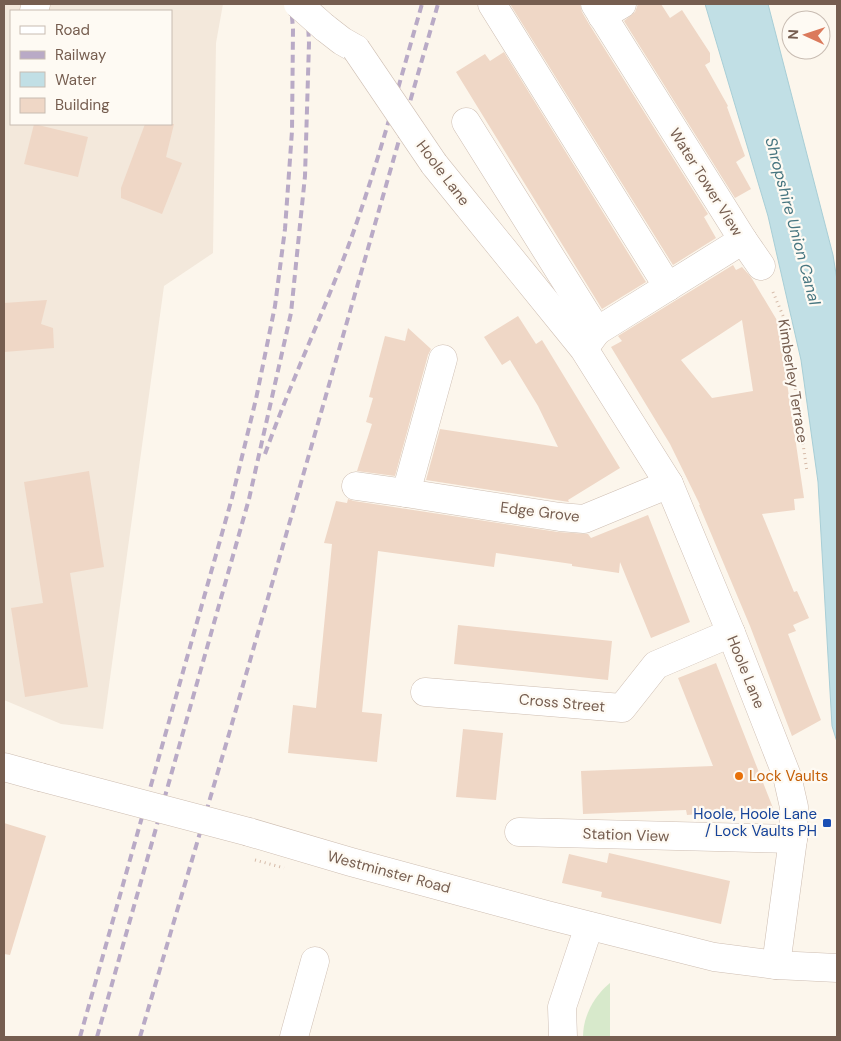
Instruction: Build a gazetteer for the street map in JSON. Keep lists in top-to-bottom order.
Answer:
{
  "streets": {
    "street": [
      "Hoole Lane",
      "Water Tower View",
      "Edge Grove",
      "Cross Street",
      "Station View",
      "Westminster Road"
    ],
    "path": ["Kimberley Terrace"]
  },
  "crossings": [
    ["Hoole Lane", "Water Tower View"],
    ["Hoole Lane", "Edge Grove"],
    ["Hoole Lane", "Cross Street"],
    ["Hoole Lane", "Station View"],
    ["Hoole Lane", "Westminster Road"]
  ],
  "water": ["Shropshire Union Canal"],
  "places": {
    "other": ["Lock Vaults"],
    "transit": ["Hoole, Hoole Lane / Lock Vaults PH"]
  },
  "legend": [
    "Road",
    "Railway",
    "Water",
    "Building"
  ],
  "north": "left"
}
